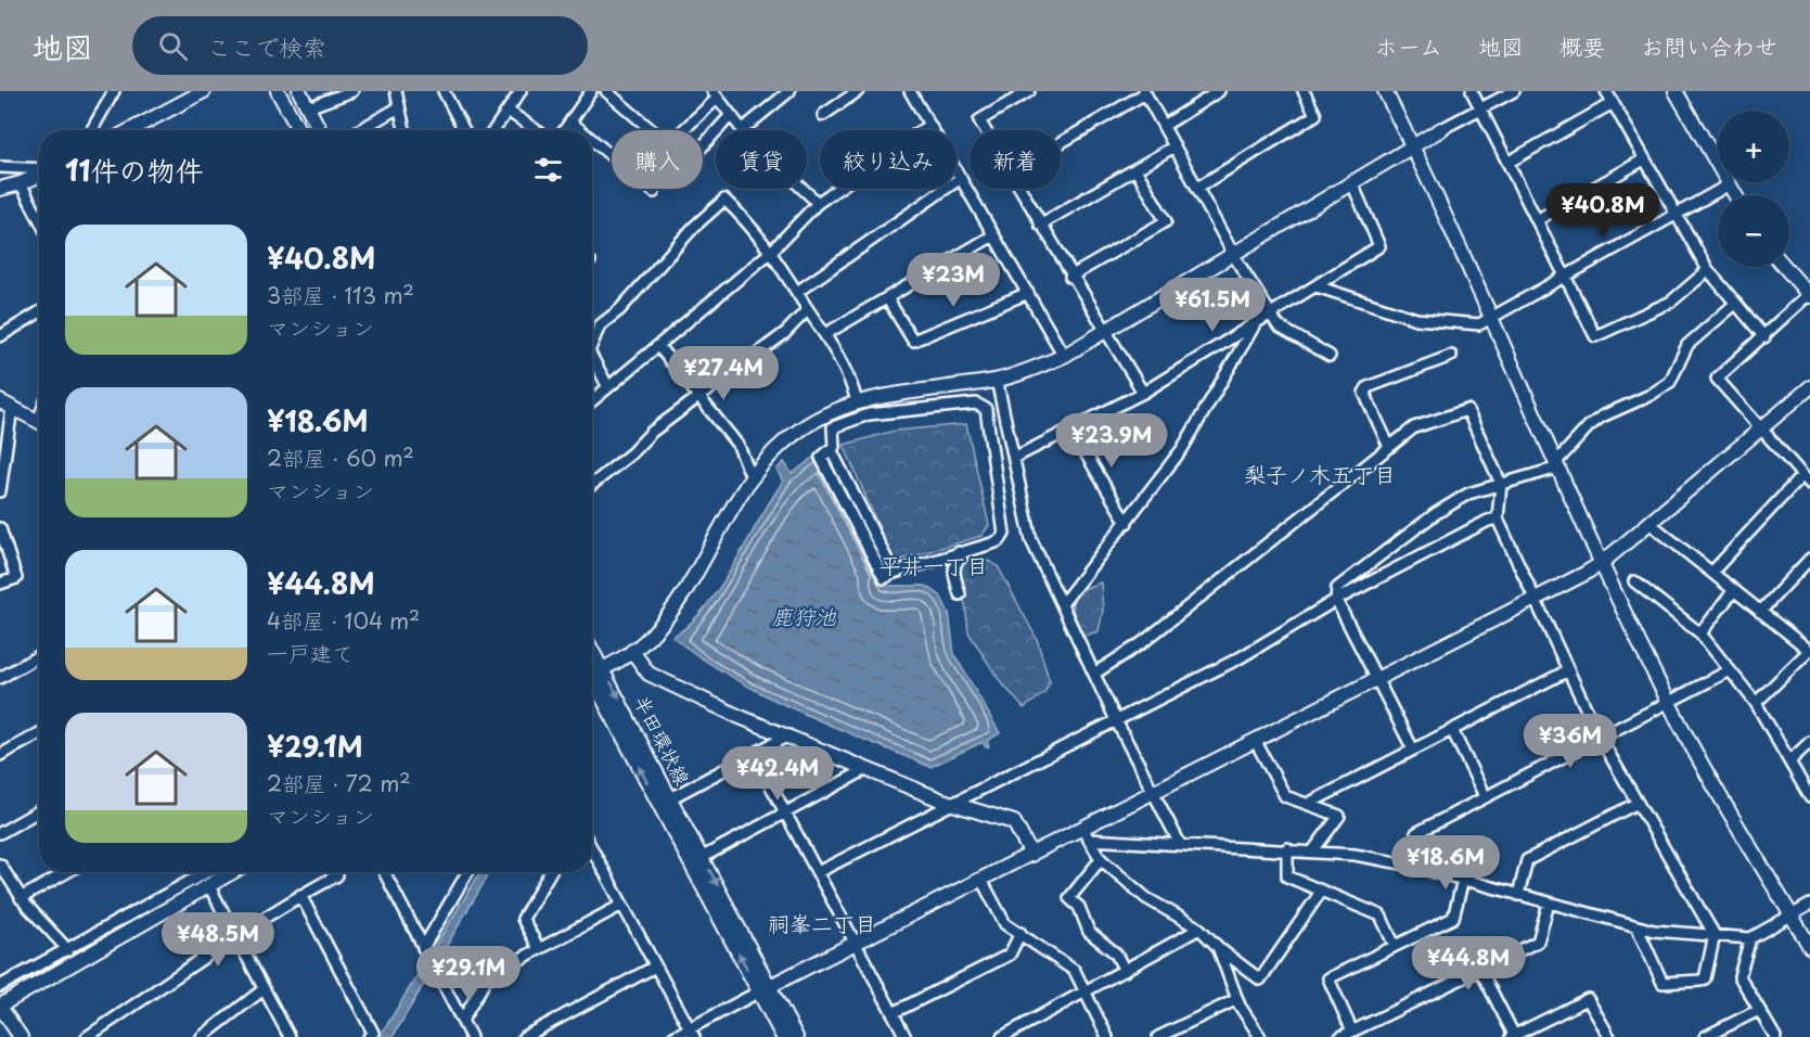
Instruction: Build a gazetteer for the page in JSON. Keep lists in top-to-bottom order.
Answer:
{
  "streets": {
    "street": ["半田環状線"]
  },
  "districts": ["梨子ノ木五丁目", "平井一丁目", "祠峯二丁目"],
  "water": ["鹿狩池"],
  "page": {
    "header": "地図",
    "search": "ここで検索",
    "nav": [
      "ホーム",
      "地図",
      "概要",
      "お問い合わせ"
    ],
    "map_buttons": ["+", "−"],
    "chip": [
      "購入",
      "賃貸",
      "絞り込み",
      "新着"
    ],
    "heading": "11件の物件",
    "price": [
      "¥40.8M",
      "¥23M",
      "¥61.5M",
      "¥27.4M",
      "¥23.9M",
      "¥36M",
      "¥42.4M",
      "¥18.6M",
      "¥48.5M",
      "¥44.8M",
      "¥29.1M"
    ],
    "list": [
      {
        "name": "¥40.8M",
        "note": "3部屋 · 113 m² · マンション"
      },
      {
        "name": "¥18.6M",
        "note": "2部屋 · 60 m² · マンション"
      },
      {
        "name": "¥44.8M",
        "note": "4部屋 · 104 m² · 一戸建て"
      },
      {
        "name": "¥29.1M",
        "note": "2部屋 · 72 m² · マンション"
      }
    ]
  }
}
